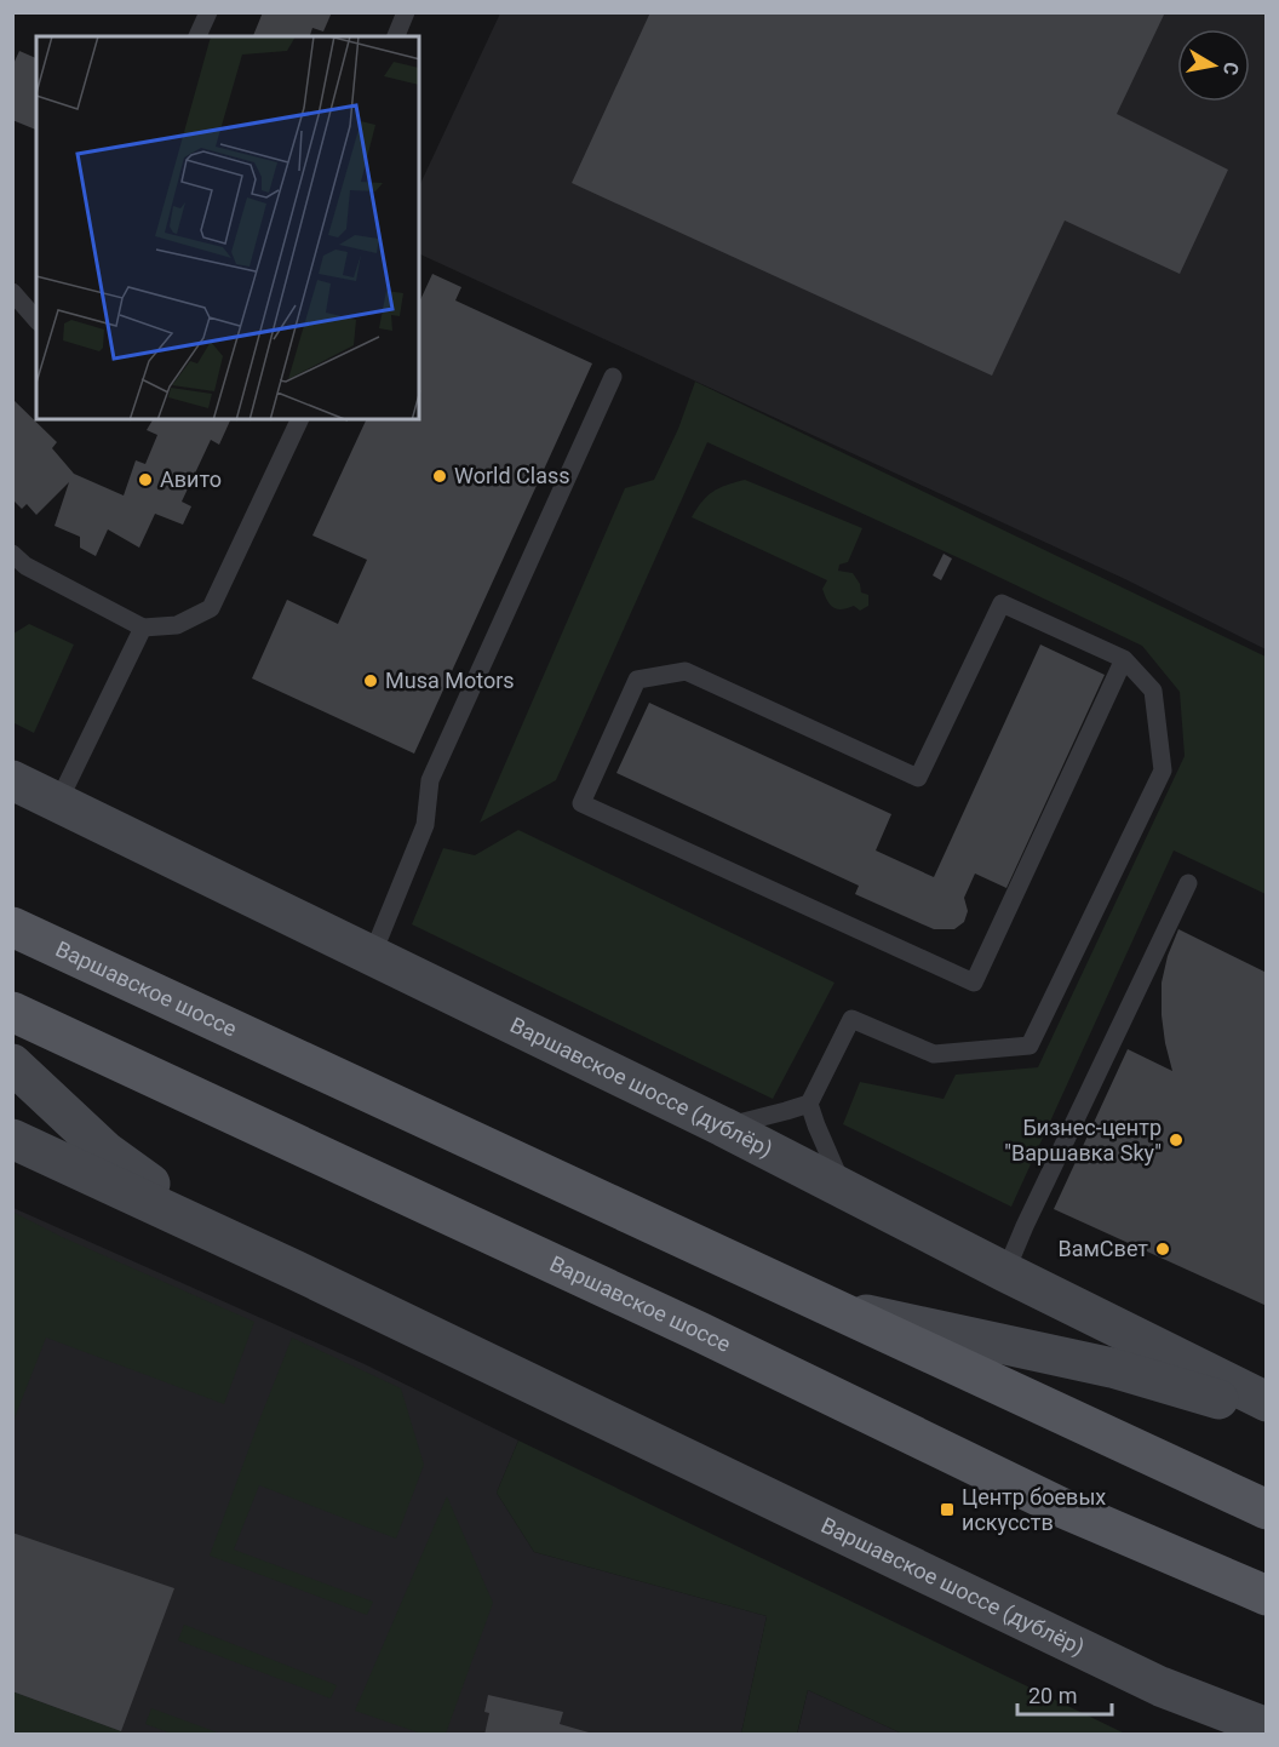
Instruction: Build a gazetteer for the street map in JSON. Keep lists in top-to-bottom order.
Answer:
{
  "streets": {
    "main road": ["Варшавское шоссе", "Варшавское шоссе (дублёр)"]
  },
  "places": {
    "other": [
      "World Class",
      "Авито",
      "Musa Motors",
      "Бизнес-центр \"Варшавка Sky\"",
      "ВамСвет"
    ],
    "transit": ["Центр боевых искусств"]
  },
  "scale_bar": "20 m",
  "north": "right"
}
